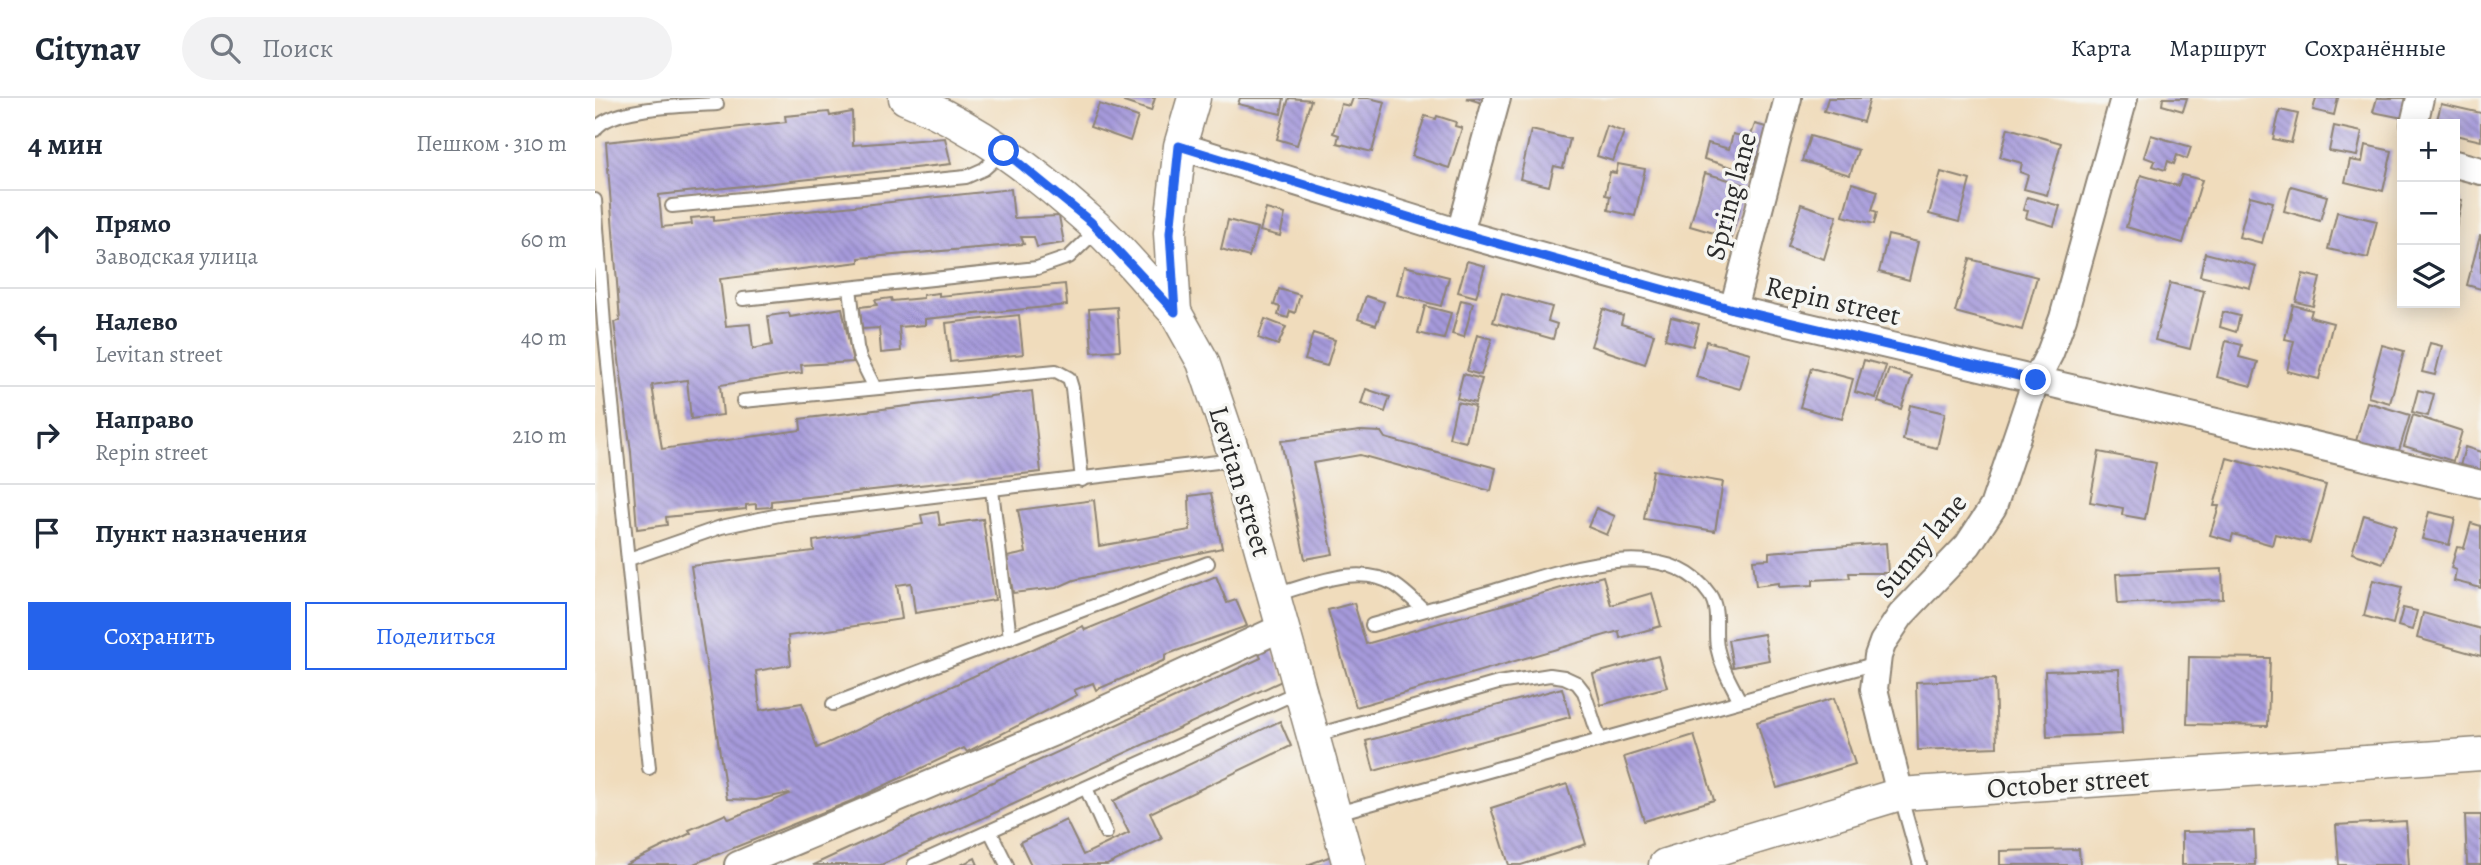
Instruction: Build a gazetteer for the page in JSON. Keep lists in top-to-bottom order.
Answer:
{
  "streets": {
    "street": [
      "Spring lane",
      "Repin street",
      "Levitan street",
      "Sunny lane",
      "October street"
    ]
  },
  "crossings": [
    ["Spring lane", "Repin street"],
    ["Repin street", "Levitan street"],
    ["Repin street", "Sunny lane"],
    ["Sunny lane", "October street"]
  ],
  "page": {
    "header": "Citynav",
    "search": "Поиск",
    "nav": ["Карта", "Маршрут", "Сохранённые"],
    "heading": ["4 мин", "Пешком · 310 m"],
    "map_buttons": ["+", "−"],
    "list": [
      ["Прямо", "Заводская улица", "60 m"],
      ["Налево", "Levitan street", "40 m"],
      ["Направо", "Repin street", "210 m"],
      "Пункт назначения"
    ],
    "buttons": ["Сохранить", "Поделиться"]
  }
}
